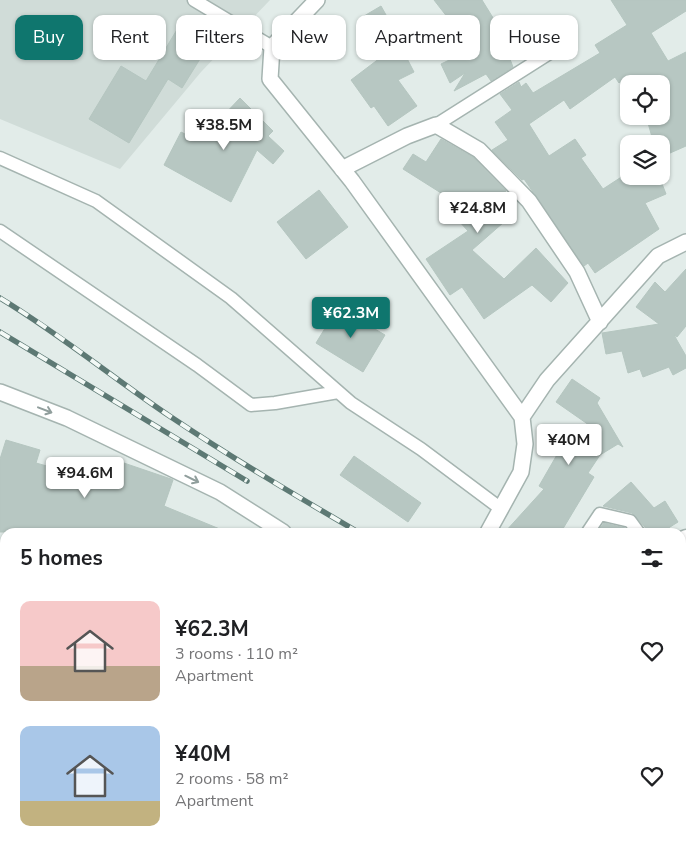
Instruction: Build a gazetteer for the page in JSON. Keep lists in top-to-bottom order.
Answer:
{
  "page": {
    "chip": [
      "Buy",
      "Rent",
      "Filters",
      "New",
      "Apartment",
      "House"
    ],
    "price": [
      "¥38.5M",
      "¥24.8M",
      "¥62.3M",
      "¥40M",
      "¥94.6M"
    ],
    "heading": "5 homes",
    "list": [
      {
        "name": "¥62.3M",
        "note": "3 rooms · 110 m² · Apartment"
      },
      {
        "name": "¥40M",
        "note": "2 rooms · 58 m² · Apartment"
      }
    ]
  }
}
